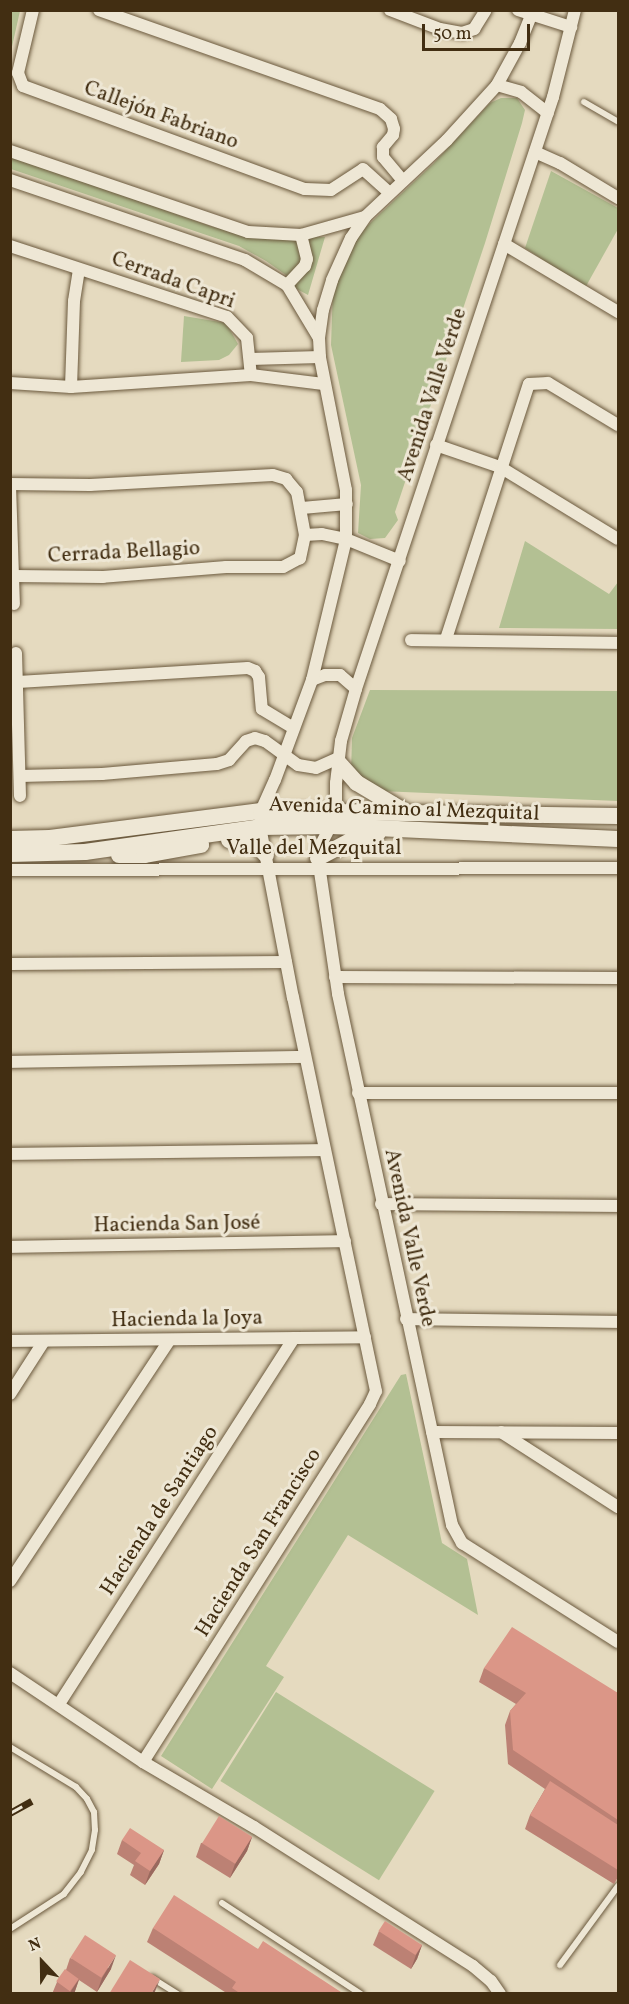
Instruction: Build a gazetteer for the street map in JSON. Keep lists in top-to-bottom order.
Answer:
{
  "streets": {
    "main road": ["Avenida Camino al Mezquital"],
    "street": [
      "Callejón Fabriano",
      "Cerrada Capri",
      "Avenida Valle Verde",
      "Cerrada Bellagio",
      "Valle del Mezquital",
      "Hacienda San José",
      "Hacienda la Joya",
      "Hacienda de Santiago",
      "Hacienda San Francisco"
    ]
  },
  "crossings": [
    ["Avenida Valle Verde", "Avenida Camino al Mezquital"],
    ["Avenida Valle Verde", "Valle del Mezquital"],
    ["Hacienda la Joya", "Hacienda de Santiago"],
    ["Hacienda la Joya", "Hacienda San Francisco"]
  ],
  "scale_bar": "50 m",
  "north": "top"
}
